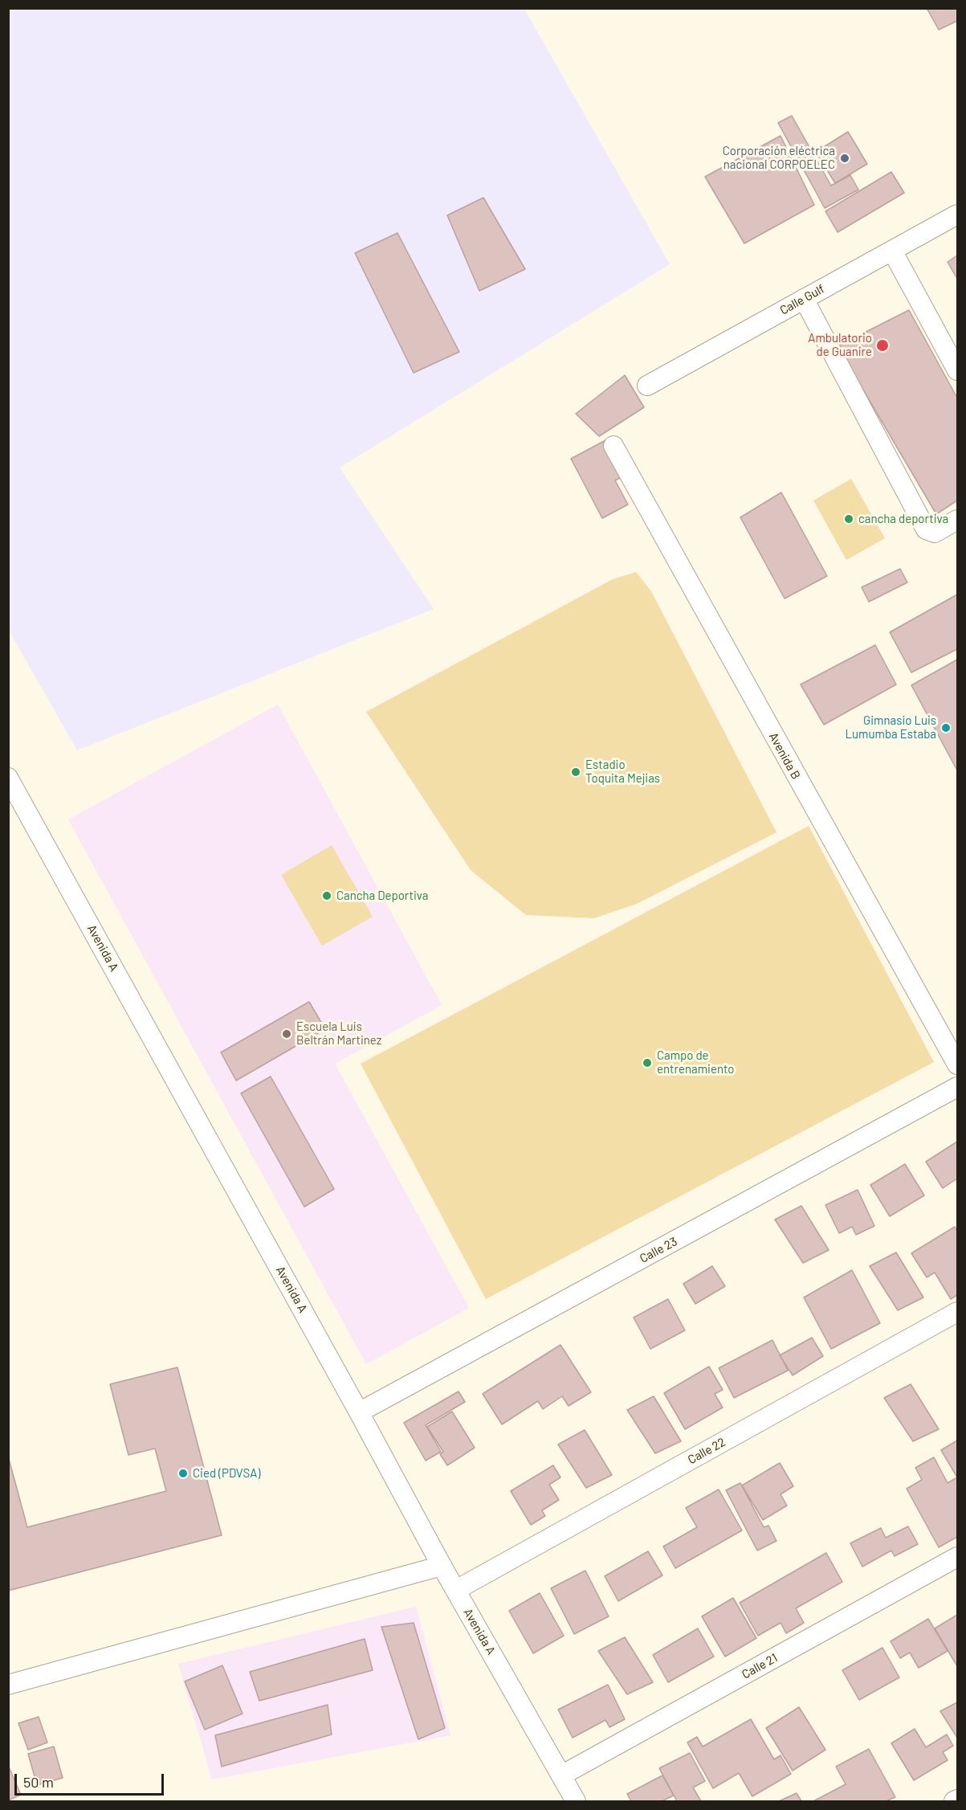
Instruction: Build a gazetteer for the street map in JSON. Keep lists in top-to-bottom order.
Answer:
{
  "streets": {
    "street": [
      "Calle Gulf",
      "Avenida B",
      "Avenida A",
      "Calle 23",
      "Calle 22",
      "Calle 21"
    ]
  },
  "crossings": [
    ["Avenida A", "Calle 23"],
    ["Avenida A", "Calle 22"],
    ["Avenida A", "Calle 21"]
  ],
  "places": [
    "Corporación eléctrica nacional CORPOELEC",
    "Ambulatorio de Guanire",
    "cancha deportiva",
    "Gimnasio Luis Lumumba Estaba",
    "Estadio Toquita Mejias",
    "Cancha Deportiva",
    "Escuela Luis Beltrán Martinez",
    "Campo de entrenamiento",
    "Cied (PDVSA)"
  ],
  "scale_bar": "50 m"
}
